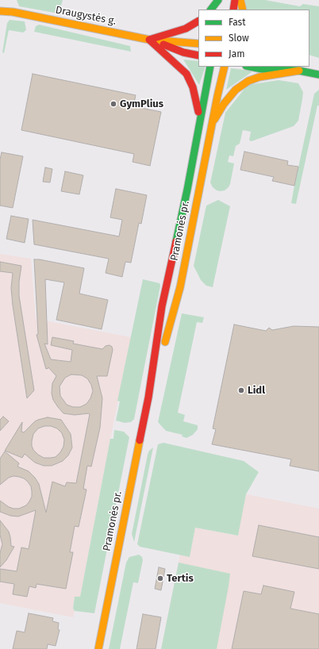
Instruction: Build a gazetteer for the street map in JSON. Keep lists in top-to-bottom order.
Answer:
{
  "streets": {
    "main road": ["Draugystės g.", "Pramonės pr."]
  },
  "places": ["GymPlius", "Lidl", "Tertis"],
  "legend": ["Fast", "Slow", "Jam"]
}
